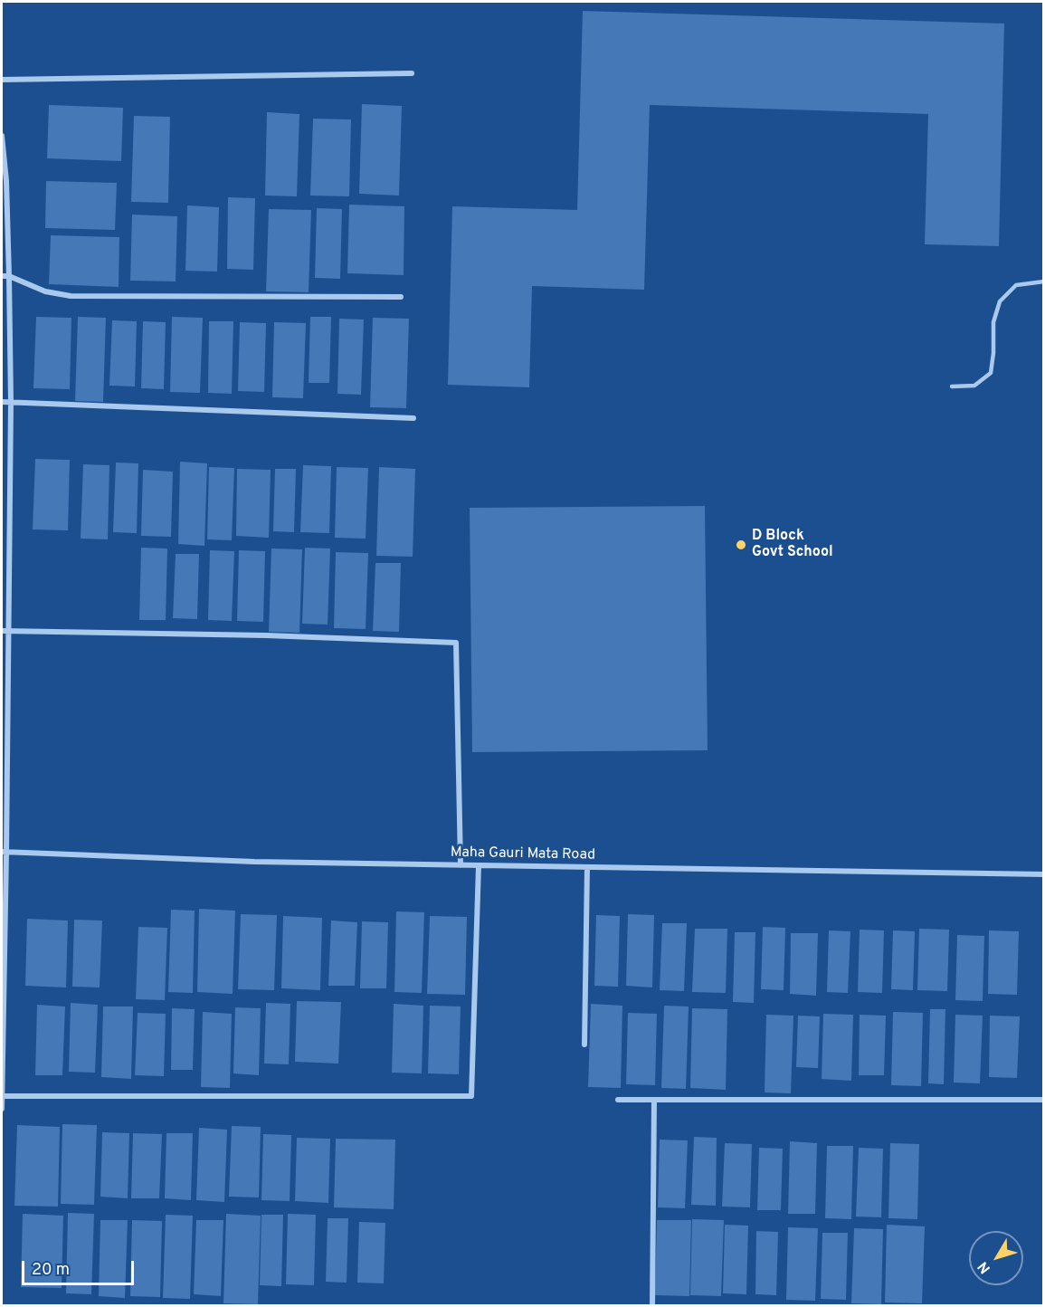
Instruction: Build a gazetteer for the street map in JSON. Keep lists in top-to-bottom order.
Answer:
{
  "streets": {
    "street": ["Maha Gauri Mata Road"]
  },
  "places": ["D Block Govt School"],
  "scale_bar": "20 m",
  "north": "bottom left"
}
